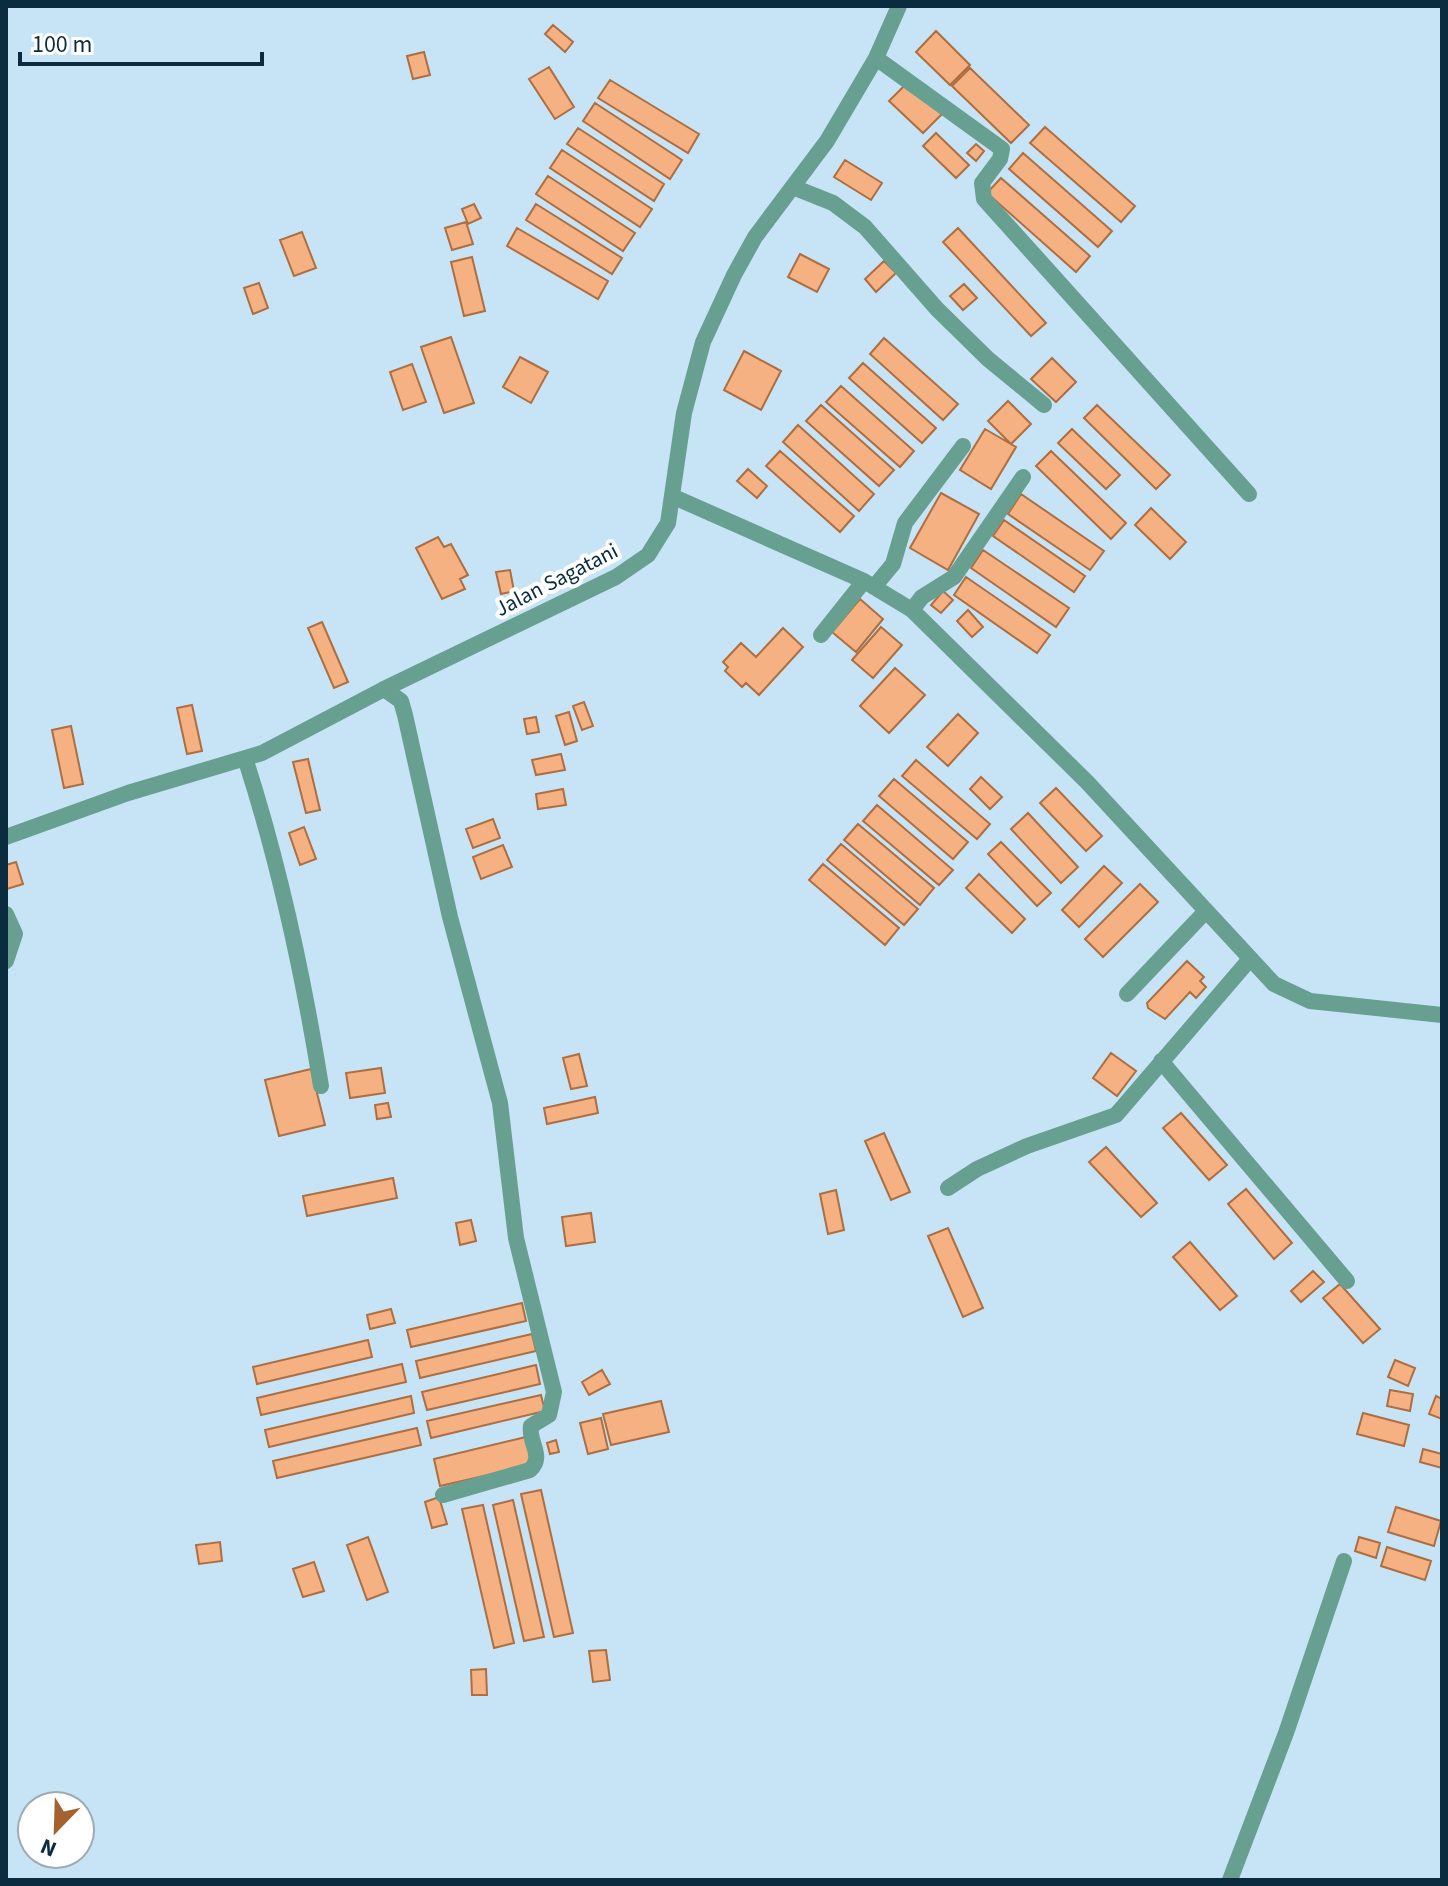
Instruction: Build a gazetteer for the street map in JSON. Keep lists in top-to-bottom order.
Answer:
{
  "streets": {
    "street": ["Jalan Sagatani"]
  },
  "scale_bar": "100 m",
  "north": "bottom left"
}
